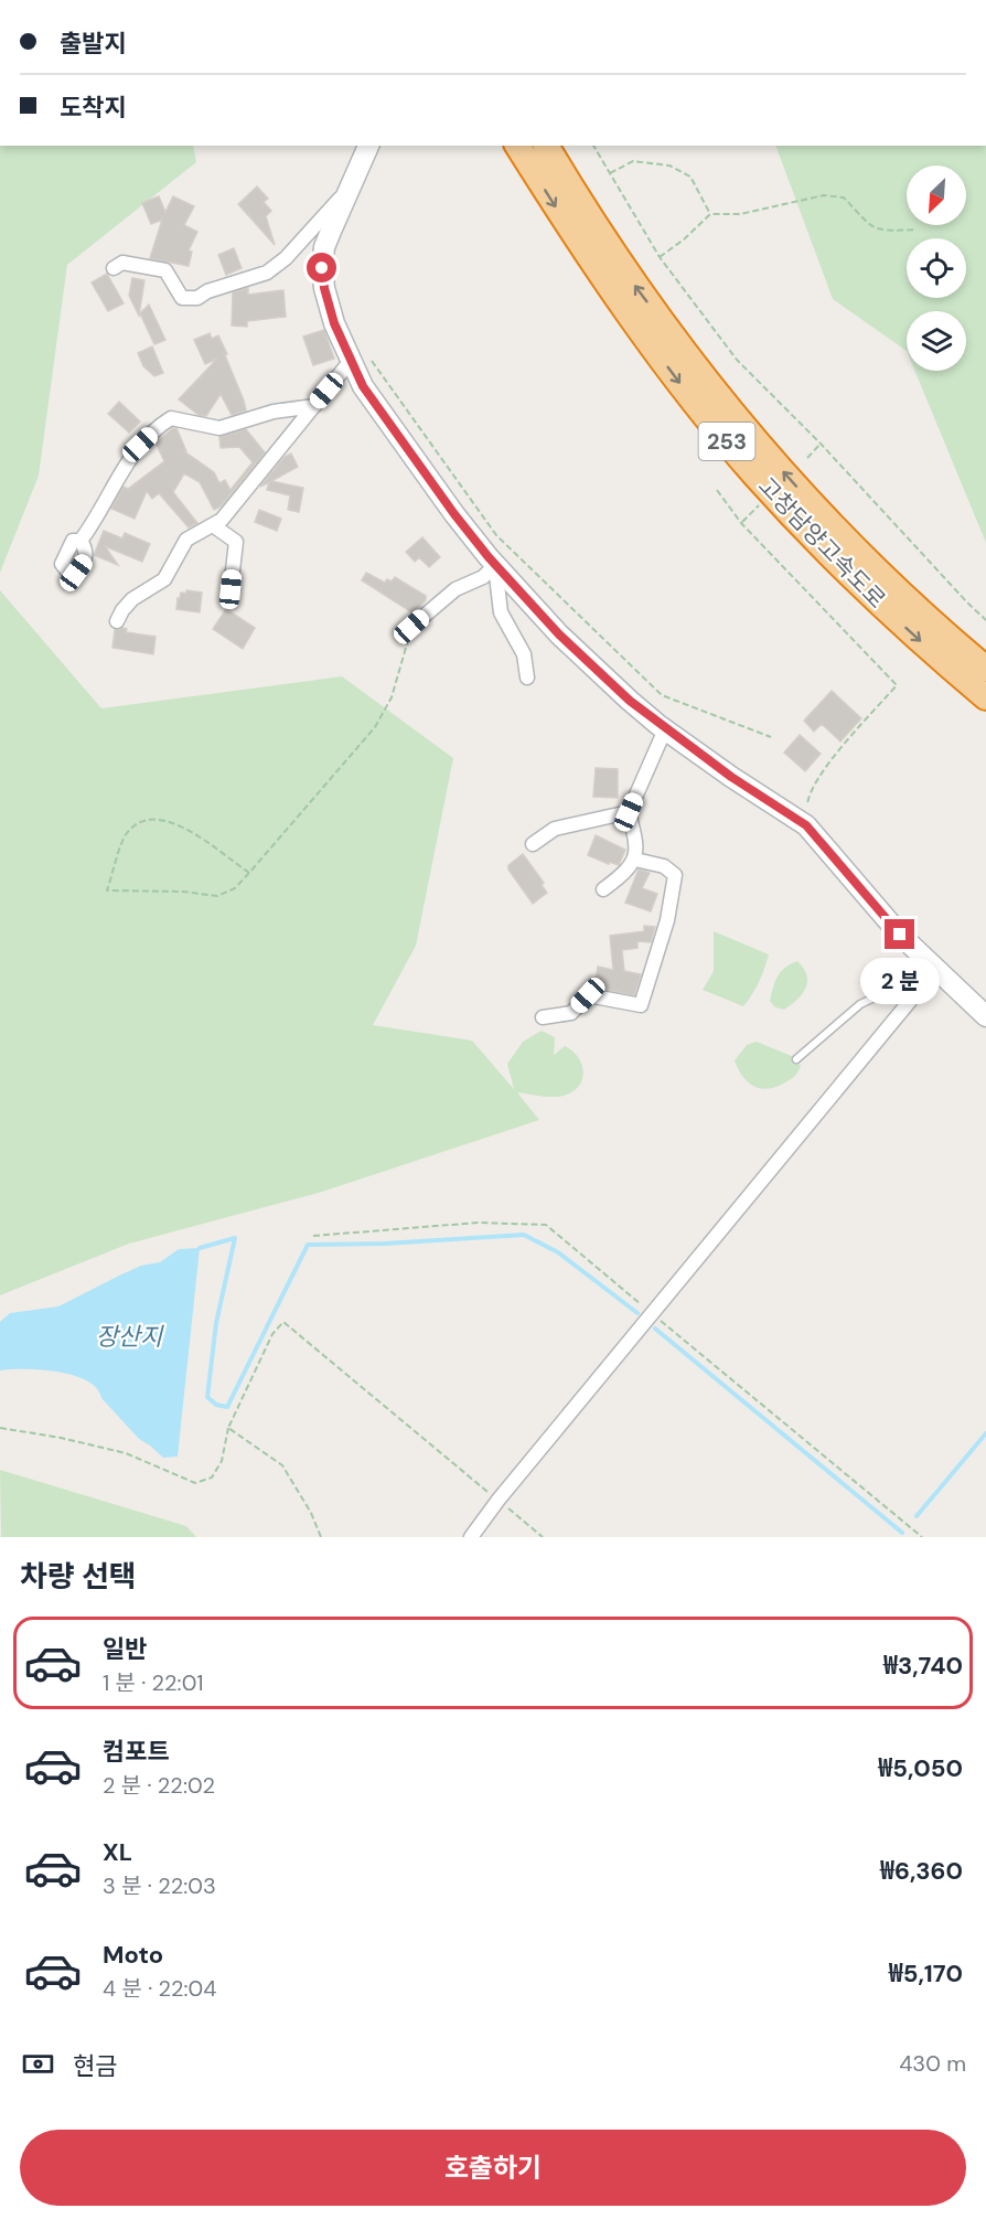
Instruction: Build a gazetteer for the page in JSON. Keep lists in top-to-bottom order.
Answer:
{
  "streets": {
    "highway": ["253", "고창담양고속도로"]
  },
  "water": ["장산지"],
  "north": "bottom left",
  "page": {
    "banner": ["출발지", "도착지"],
    "bubble": "2 분",
    "heading": "차량 선택",
    "list": [
      {
        "name": "일반",
        "note": "1 분 · 22:01",
        "value": "₩3,740"
      },
      {
        "name": "컴포트",
        "note": "2 분 · 22:02",
        "value": "₩5,050"
      },
      {
        "name": "XL",
        "note": "3 분 · 22:03",
        "value": "₩6,360"
      },
      {
        "name": "Moto",
        "note": "4 분 · 22:04",
        "value": "₩5,170"
      }
    ],
    "pay": ["현금", "430 m"],
    "buttons": "호출하기"
  }
}
